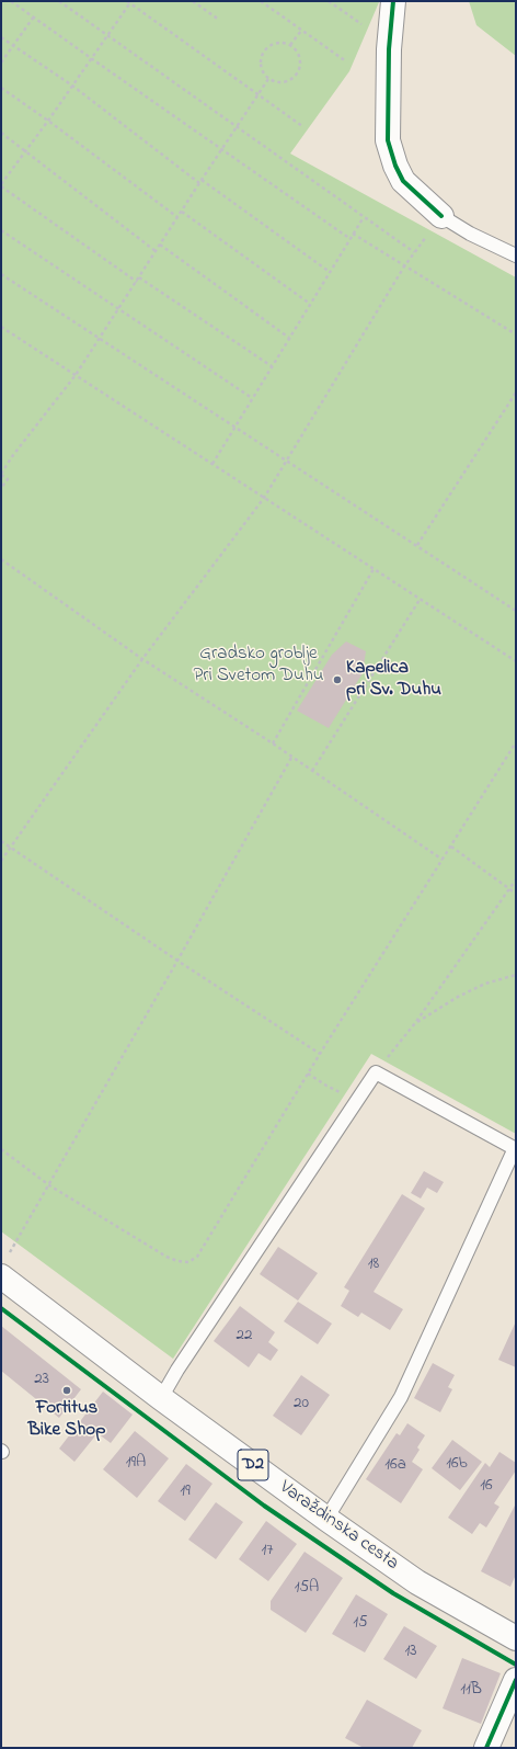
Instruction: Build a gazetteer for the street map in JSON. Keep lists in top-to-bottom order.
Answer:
{
  "streets": {
    "main road": ["D2", "Varaždinska cesta"]
  },
  "parks": ["Gradsko groblje Pri Svetom Duhu"],
  "places": ["Kapelica pri Sv. Duhu", "Fortitus Bike Shop"],
  "house_numbers": [
    "18",
    "22",
    "23",
    "20",
    "19A",
    "16b",
    "16a",
    "16",
    "19",
    "17",
    "15A",
    "15",
    "13",
    "11B"
  ]
}
